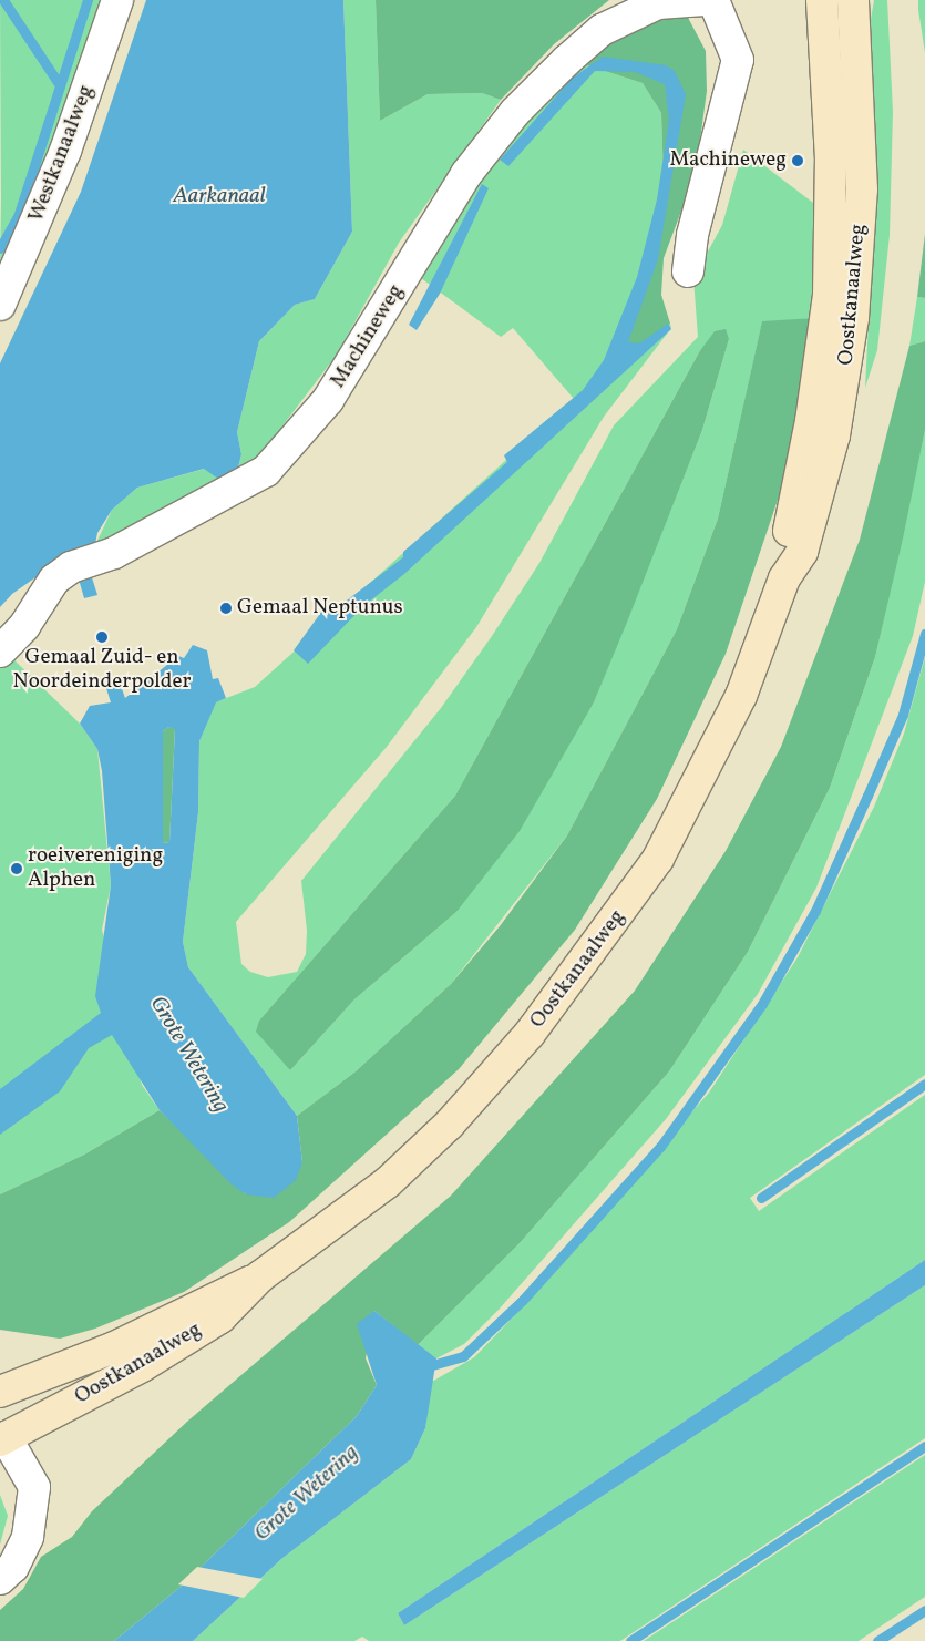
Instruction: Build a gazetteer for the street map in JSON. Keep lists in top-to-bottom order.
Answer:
{
  "streets": {
    "main road": ["Oostkanaalweg"],
    "street": ["Westkanaalweg", "Machineweg"]
  },
  "water": ["Aarkanaal", "Grote Wetering"],
  "places": [
    "Machineweg",
    "Gemaal Neptunus",
    "Gemaal Zuid- en Noordeinderpolder",
    "roeivereniging Alphen"
  ]
}
